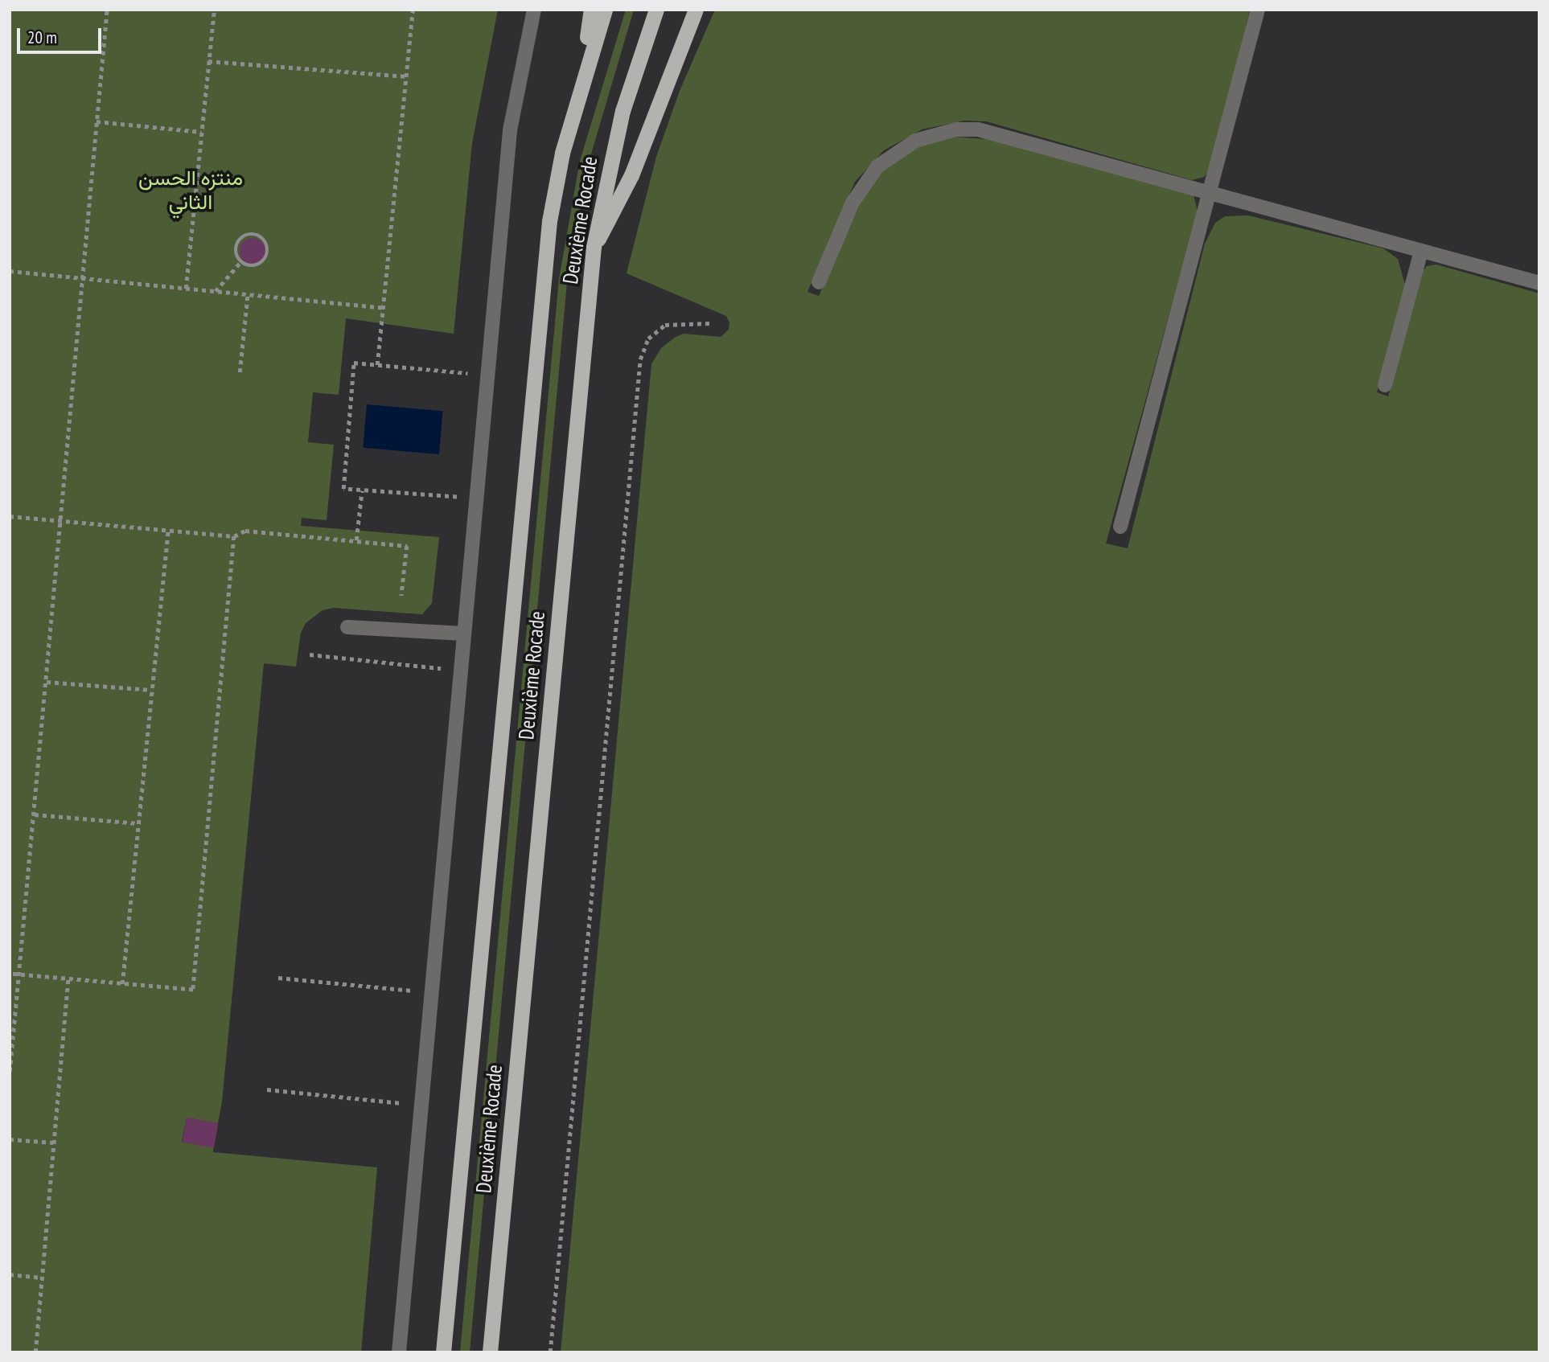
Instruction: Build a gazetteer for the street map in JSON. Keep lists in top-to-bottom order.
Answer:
{
  "streets": {
    "highway": ["Deuxième Rocade"]
  },
  "parks": ["منتزه الحسن الثاني"],
  "scale_bar": "20 m"
}
